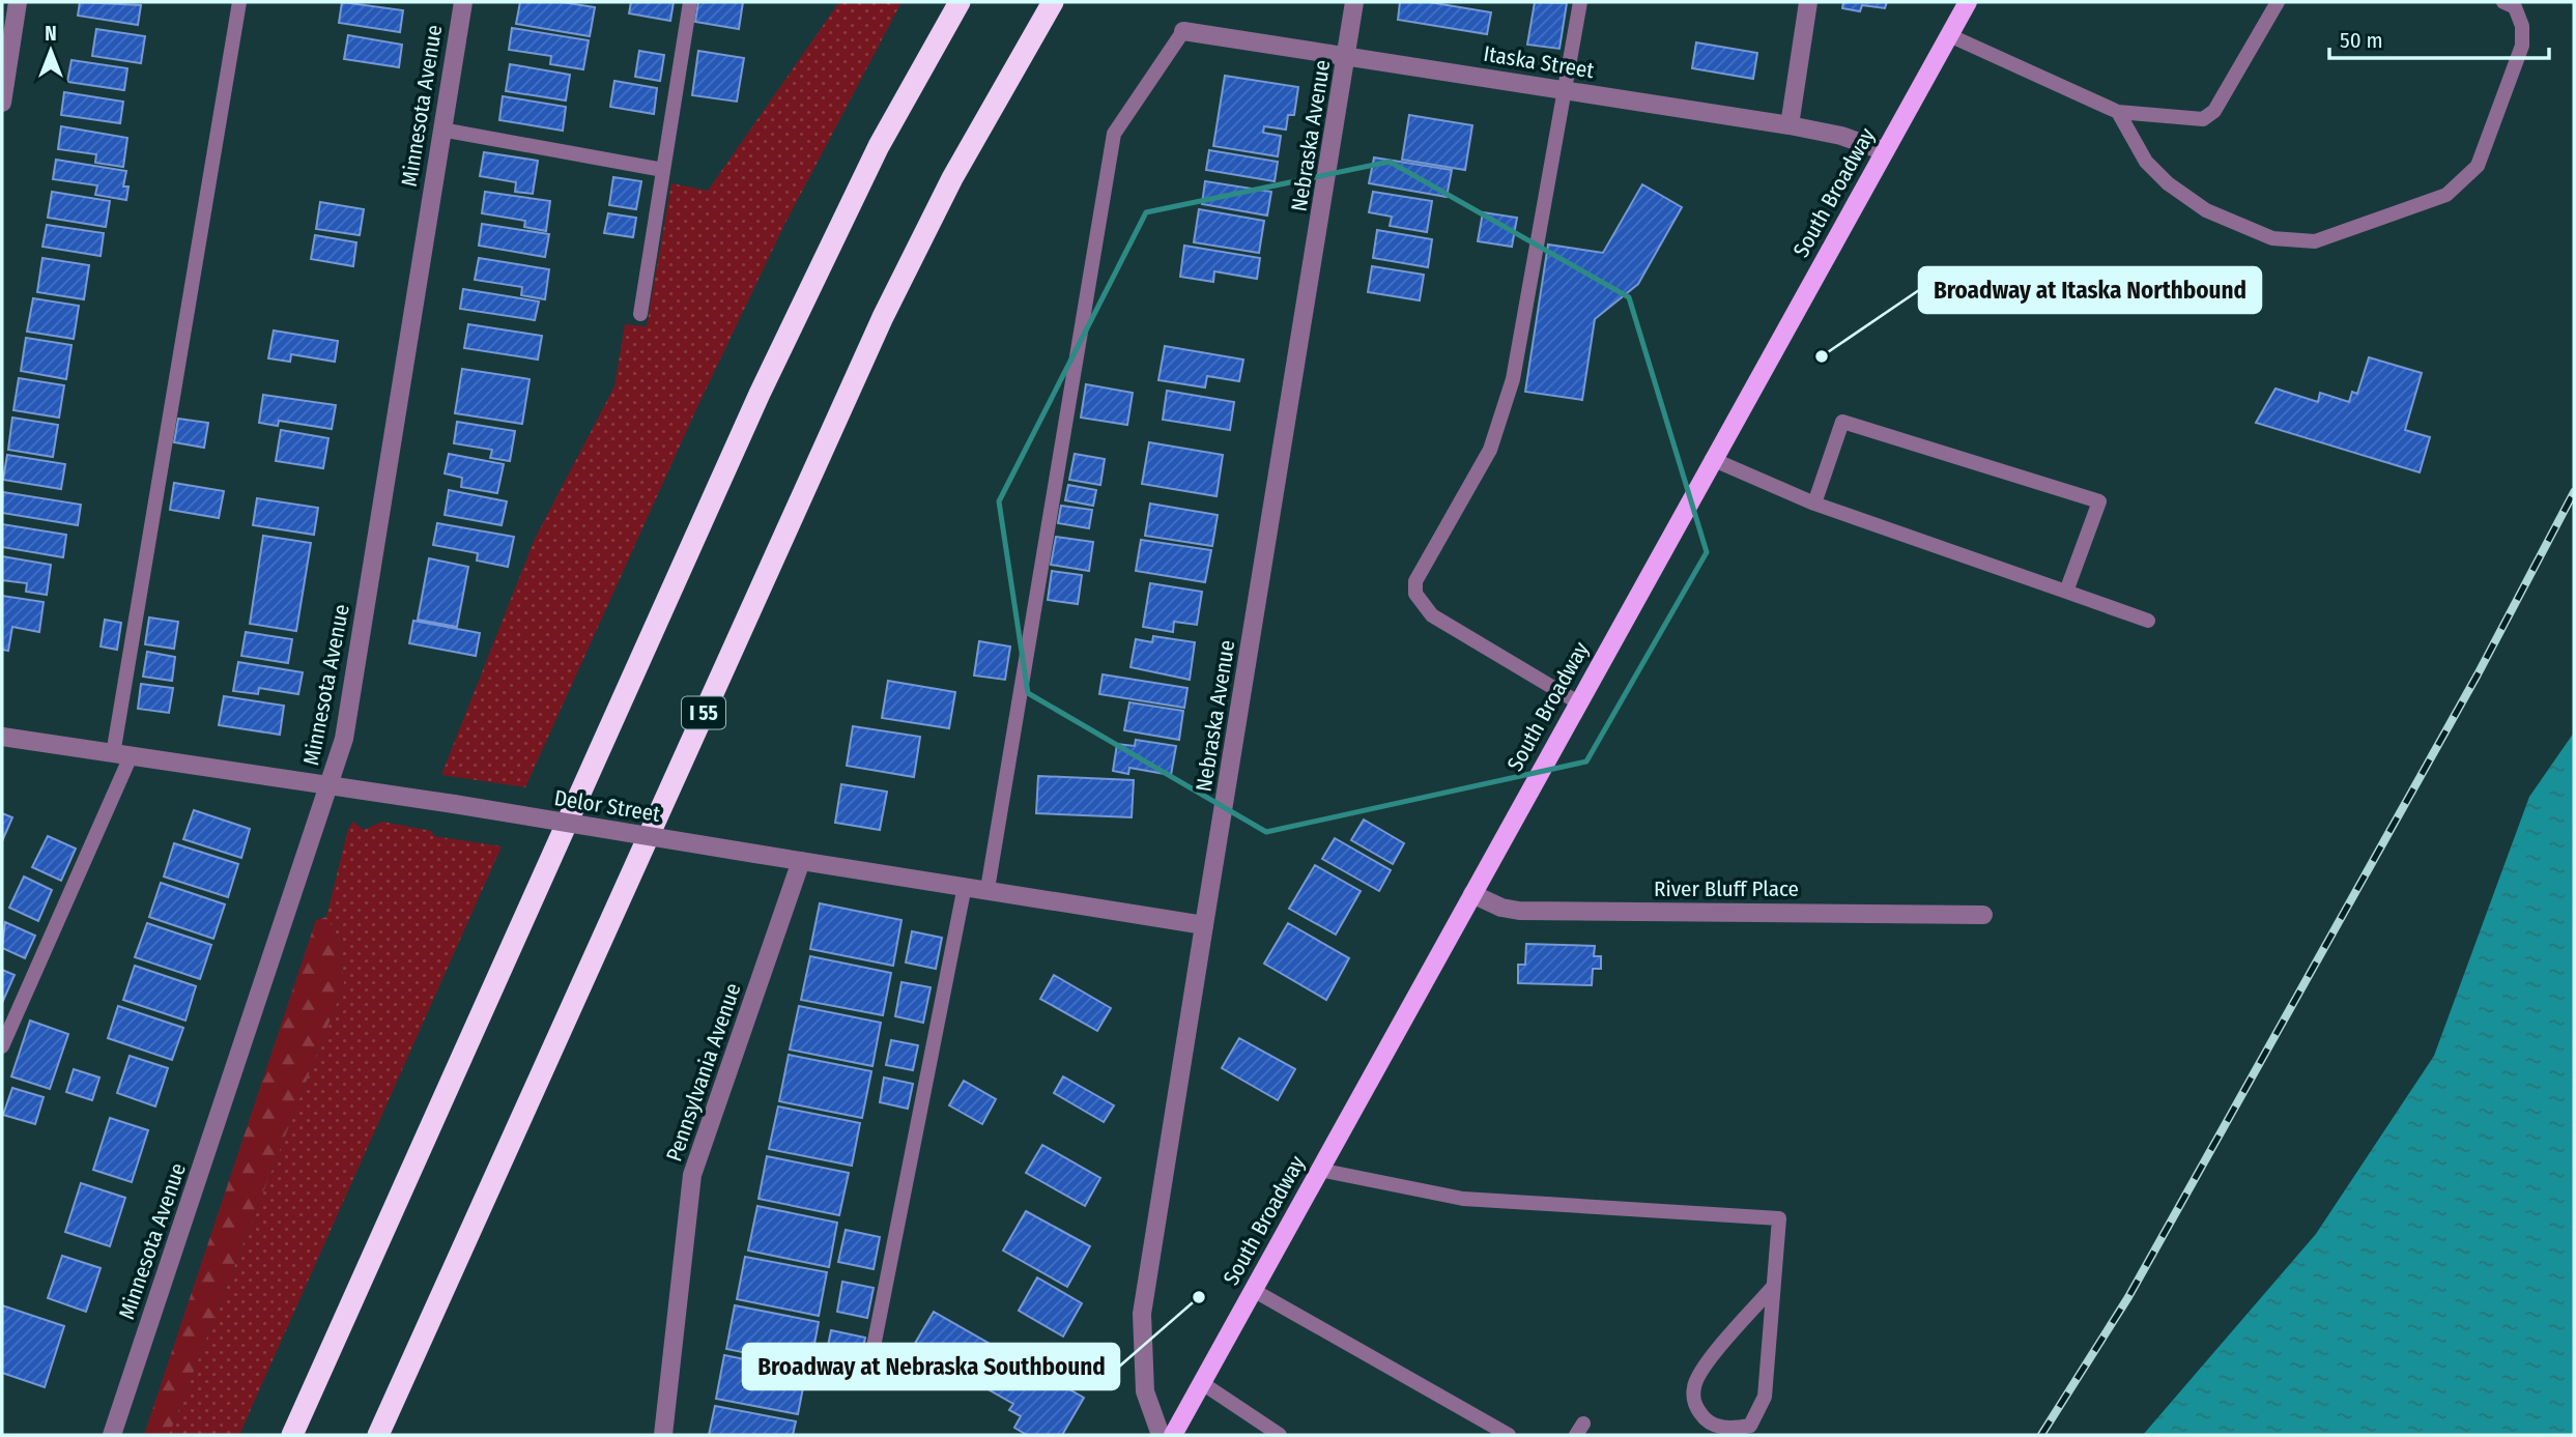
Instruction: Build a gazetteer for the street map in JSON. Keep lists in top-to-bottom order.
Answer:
{
  "streets": {
    "highway": ["I 55"],
    "main road": ["South Broadway"],
    "street": [
      "Itaska Street",
      "Minnesota Avenue",
      "Nebraska Avenue",
      "Delor Street",
      "River Bluff Place",
      "Pennsylvania Avenue"
    ]
  },
  "crossings": [
    ["Itaska Street", "Nebraska Avenue"],
    ["Itaska Street", "South Broadway"],
    ["Minnesota Avenue", "Delor Street"],
    ["Nebraska Avenue", "Delor Street"],
    ["South Broadway", "River Bluff Place"],
    ["Delor Street", "Pennsylvania Avenue"]
  ],
  "places": ["Broadway at Itaska Northbound", "Broadway at Nebraska Southbound"],
  "scale_bar": "50 m",
  "north": "top"
}
